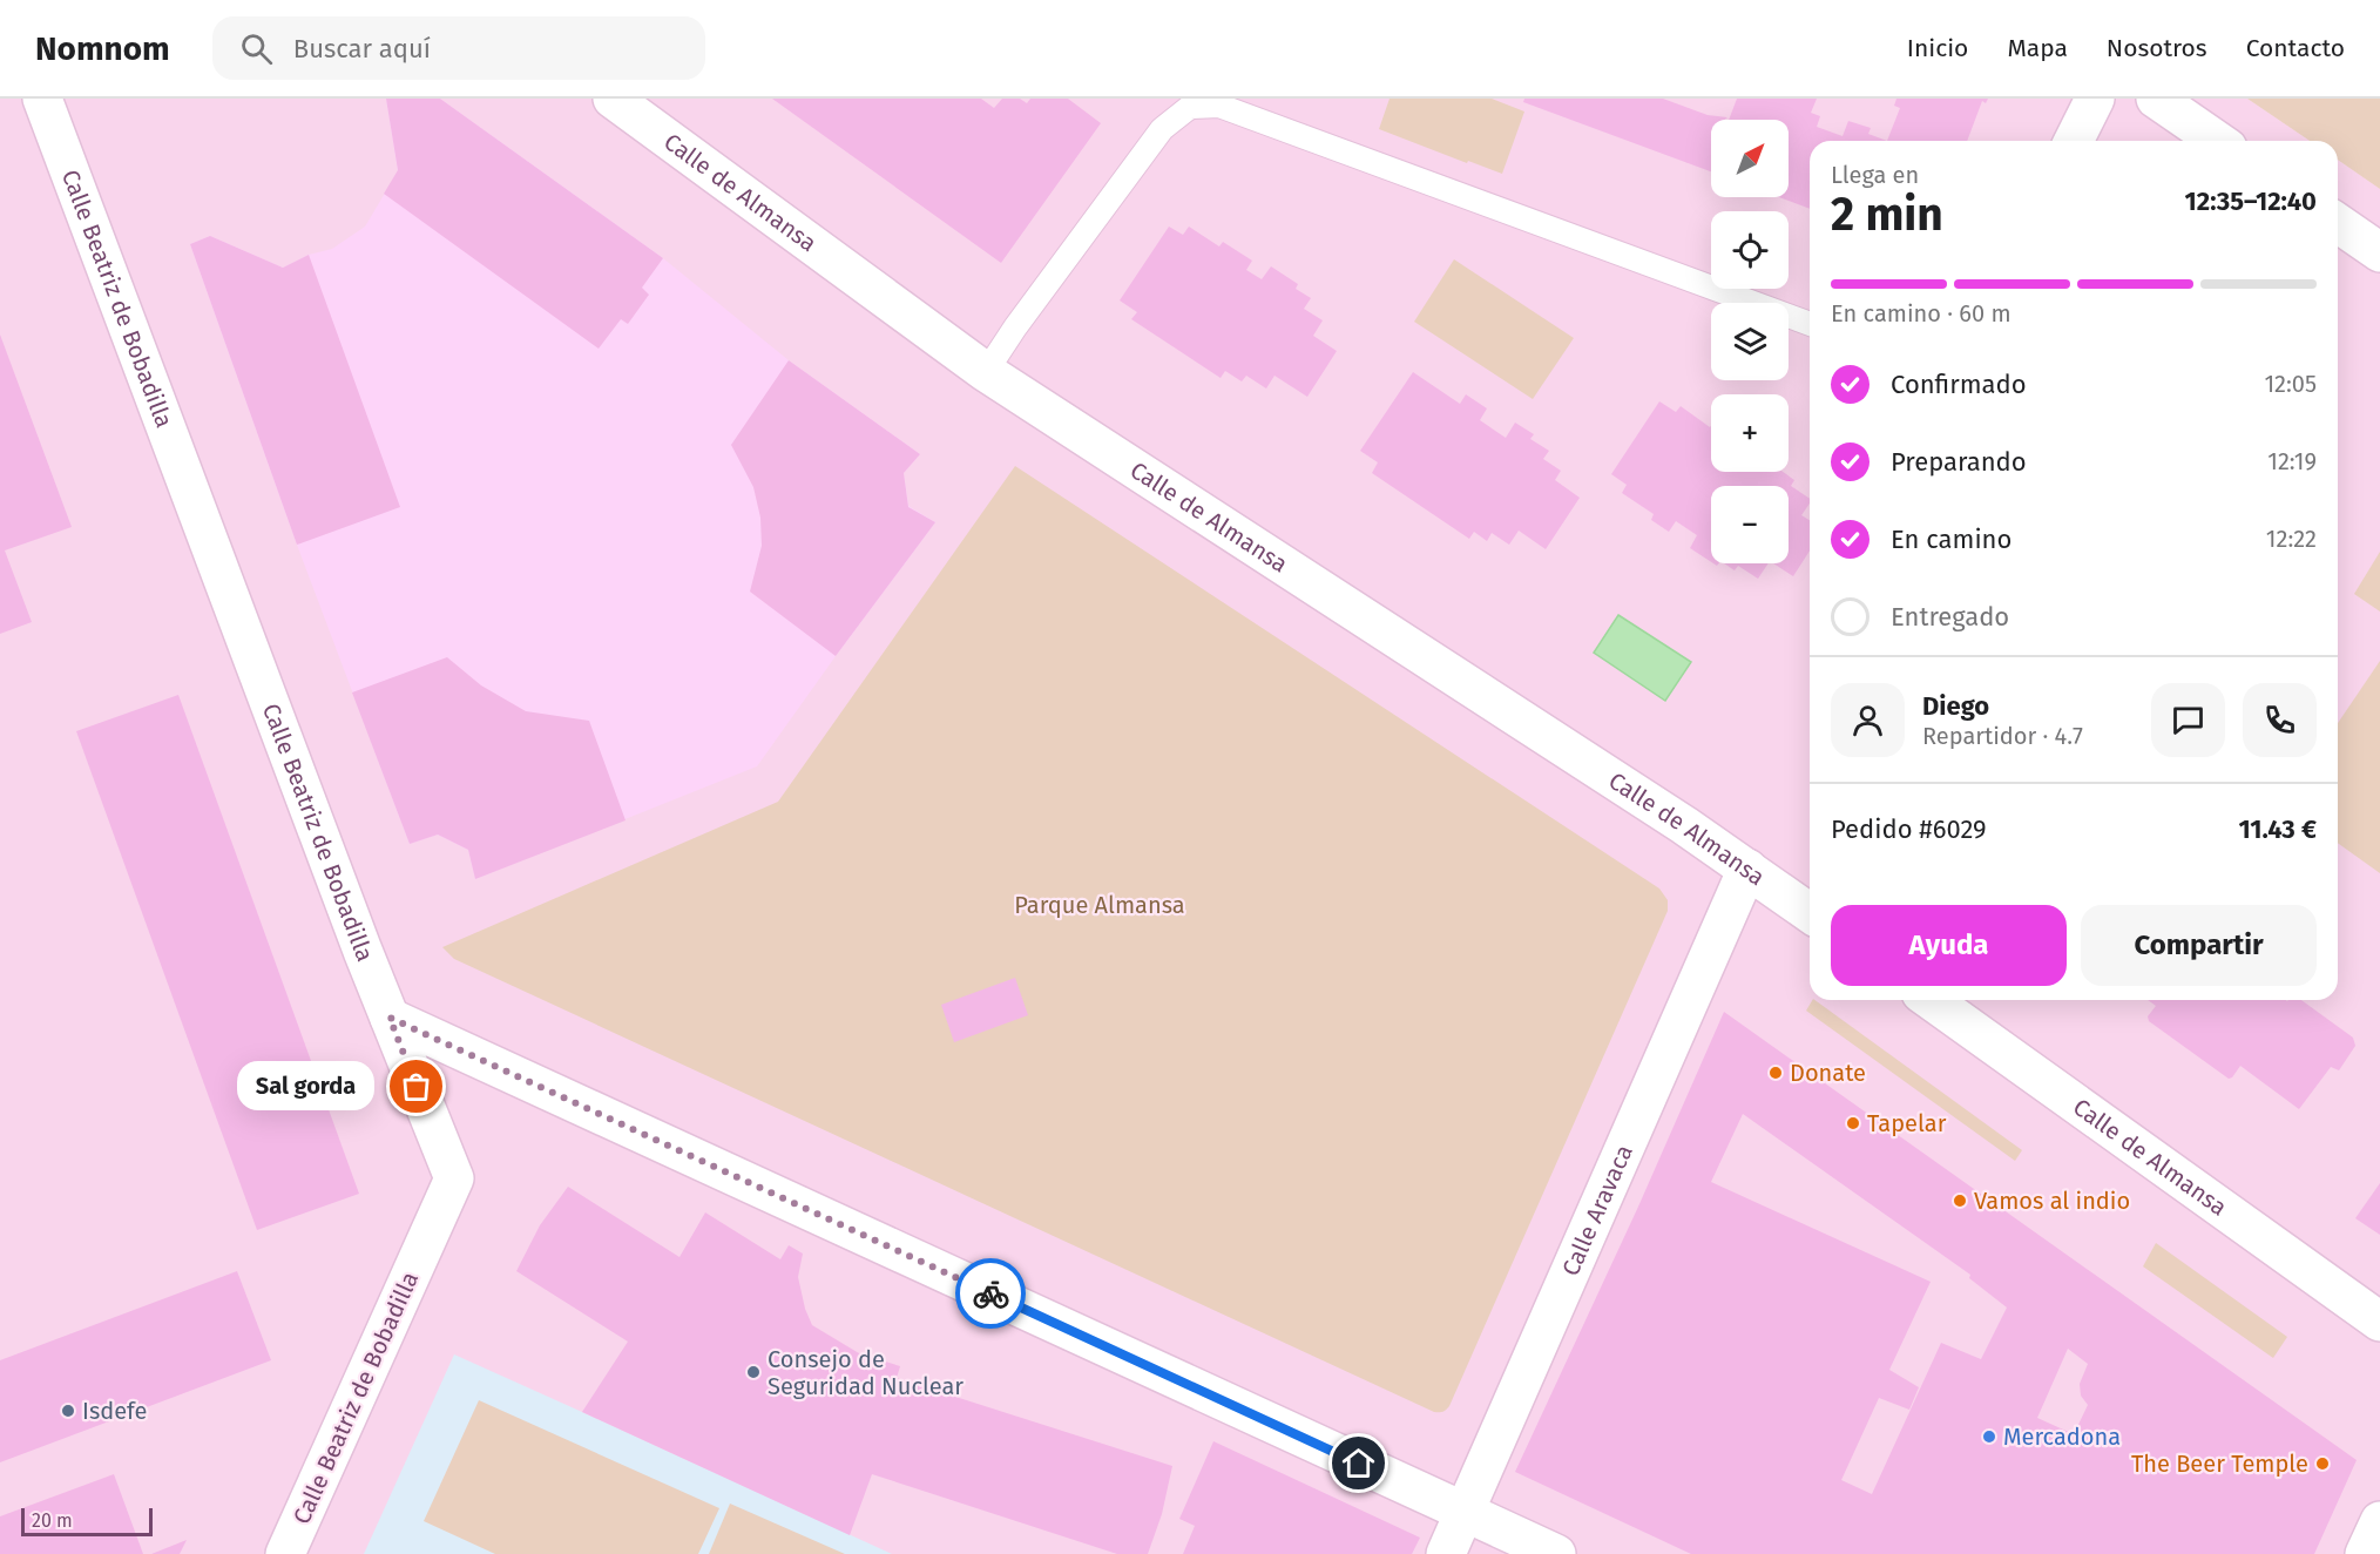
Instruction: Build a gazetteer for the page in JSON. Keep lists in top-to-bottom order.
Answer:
{
  "streets": {
    "street": ["Calle de Almansa", "Calle Beatriz de Bobadilla", "Calle Aravaca"]
  },
  "crossings": [
    ["Calle de Almansa", "Calle Aravaca"]
  ],
  "parks": ["Parque Almansa"],
  "places": [
    "Donate",
    "Sal gorda",
    "Tapelar",
    "Vamos al indio",
    "Consejo de Seguridad Nuclear",
    "Isdefe",
    "Mercadona",
    "The Beer Temple"
  ],
  "scale_bar": "20 m",
  "north": "top right",
  "page": {
    "header": "Nomnom",
    "search": "Buscar aquí",
    "nav": [
      "Inicio",
      "Mapa",
      "Nosotros",
      "Contacto"
    ],
    "map_buttons": ["+", "−"],
    "heading": ["2 min", "Llega en", "12:35–12:40"],
    "panel": [
      "Diego",
      "Repartidor · 4.7",
      "Pedido #6029",
      "11.43 €"
    ],
    "bar": "En camino · 60 m",
    "list": [
      ["Confirmado", "12:05"],
      ["Preparando", "12:19"],
      ["En camino", "12:22"],
      "Entregado"
    ],
    "buttons": ["Ayuda", "Compartir"],
    "bubble": "Sal gorda",
    "scale": "20 m"
  }
}
